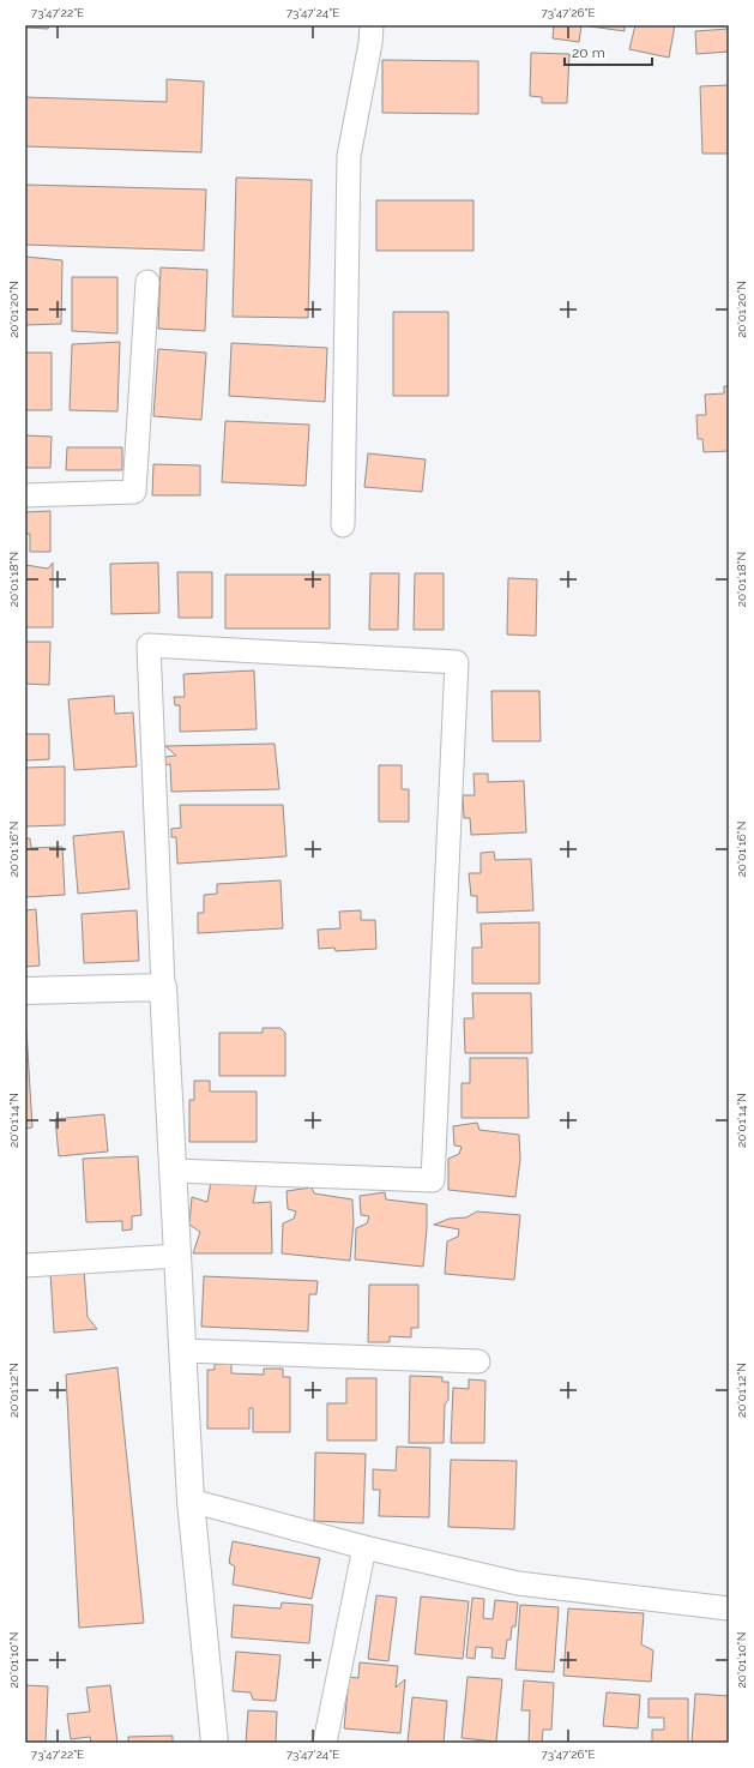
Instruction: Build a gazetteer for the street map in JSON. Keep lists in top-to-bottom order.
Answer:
{
  "scale_bar": "20 m",
  "coordinates": [
    "73°47'22\"E",
    "73°47'24\"E",
    "73°47'26\"E",
    "20°01'20\"N",
    "20°01'18\"N",
    "20°01'16\"N",
    "20°01'14\"N",
    "20°01'12\"N",
    "20°01'10\"N"
  ]
}
